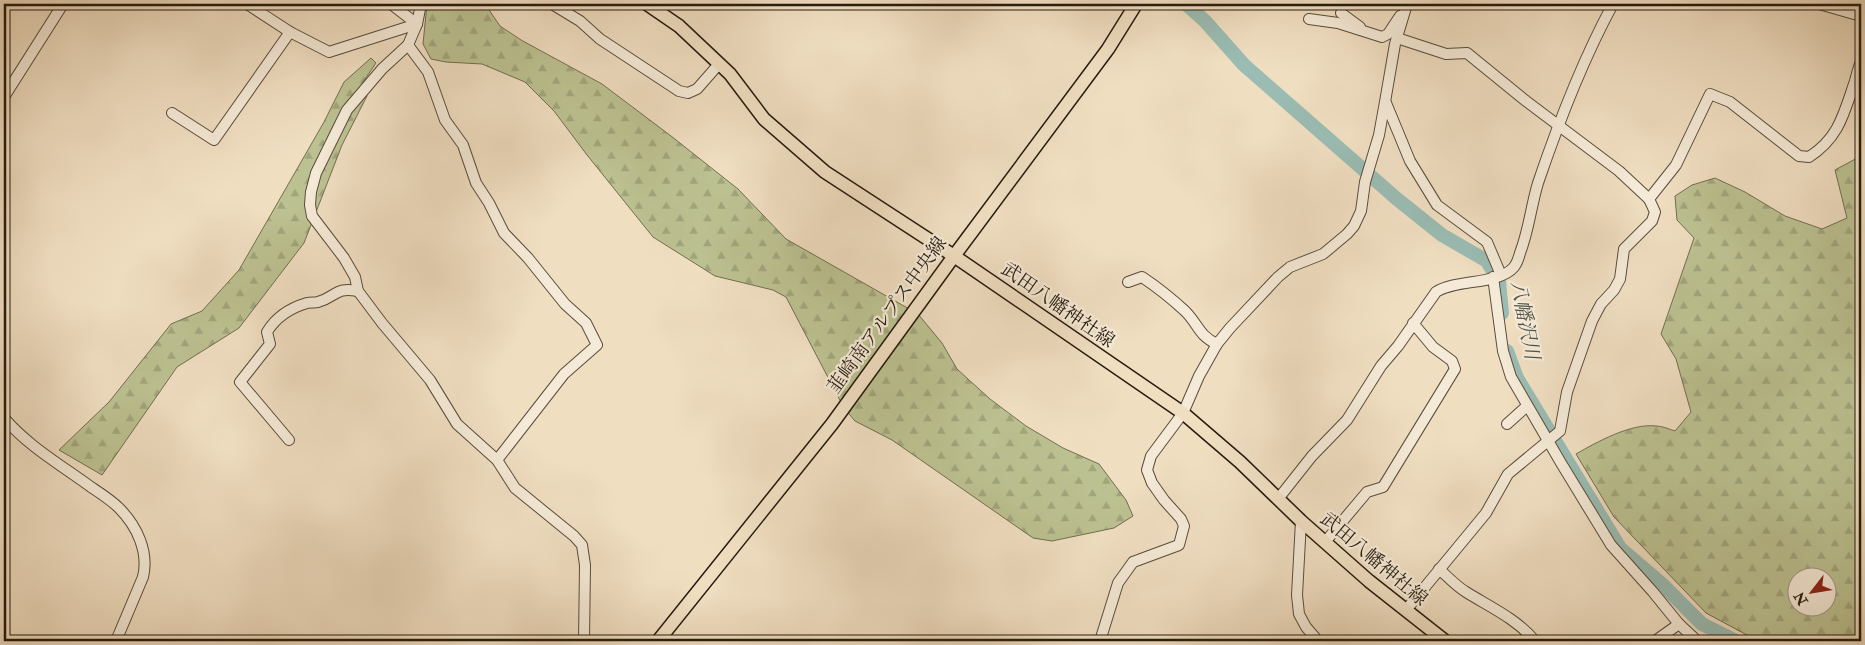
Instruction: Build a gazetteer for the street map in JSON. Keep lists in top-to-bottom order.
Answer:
{
  "streets": {
    "main road": ["武田八幡神社線", "韮崎南アルプス中央線"]
  },
  "crossings": [
    ["武田八幡神社線", "韮崎南アルプス中央線"]
  ],
  "water": ["八幡沢川"],
  "north": "bottom left"
}
